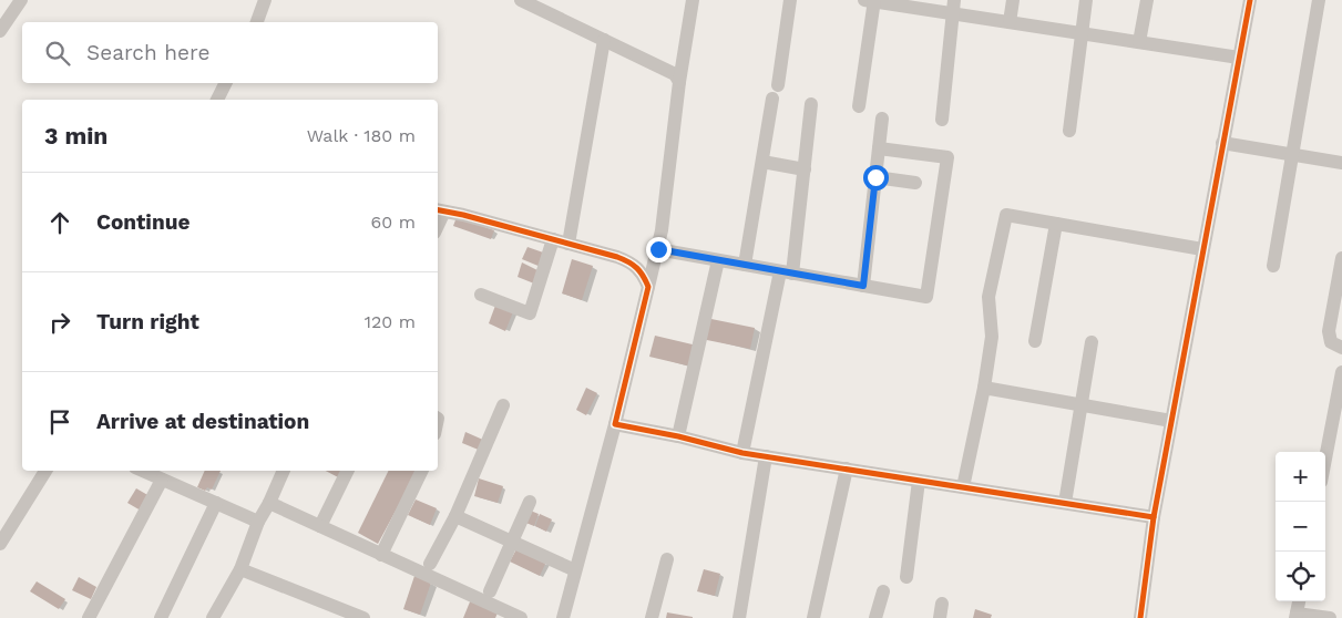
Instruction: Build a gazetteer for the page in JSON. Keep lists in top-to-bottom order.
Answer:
{
  "page": {
    "search": "Search here",
    "heading": ["3 min", "Walk · 180 m"],
    "list": [
      ["Continue", "60 m"],
      ["Turn right", "120 m"],
      "Arrive at destination"
    ],
    "map_buttons": ["+", "−"]
  }
}
